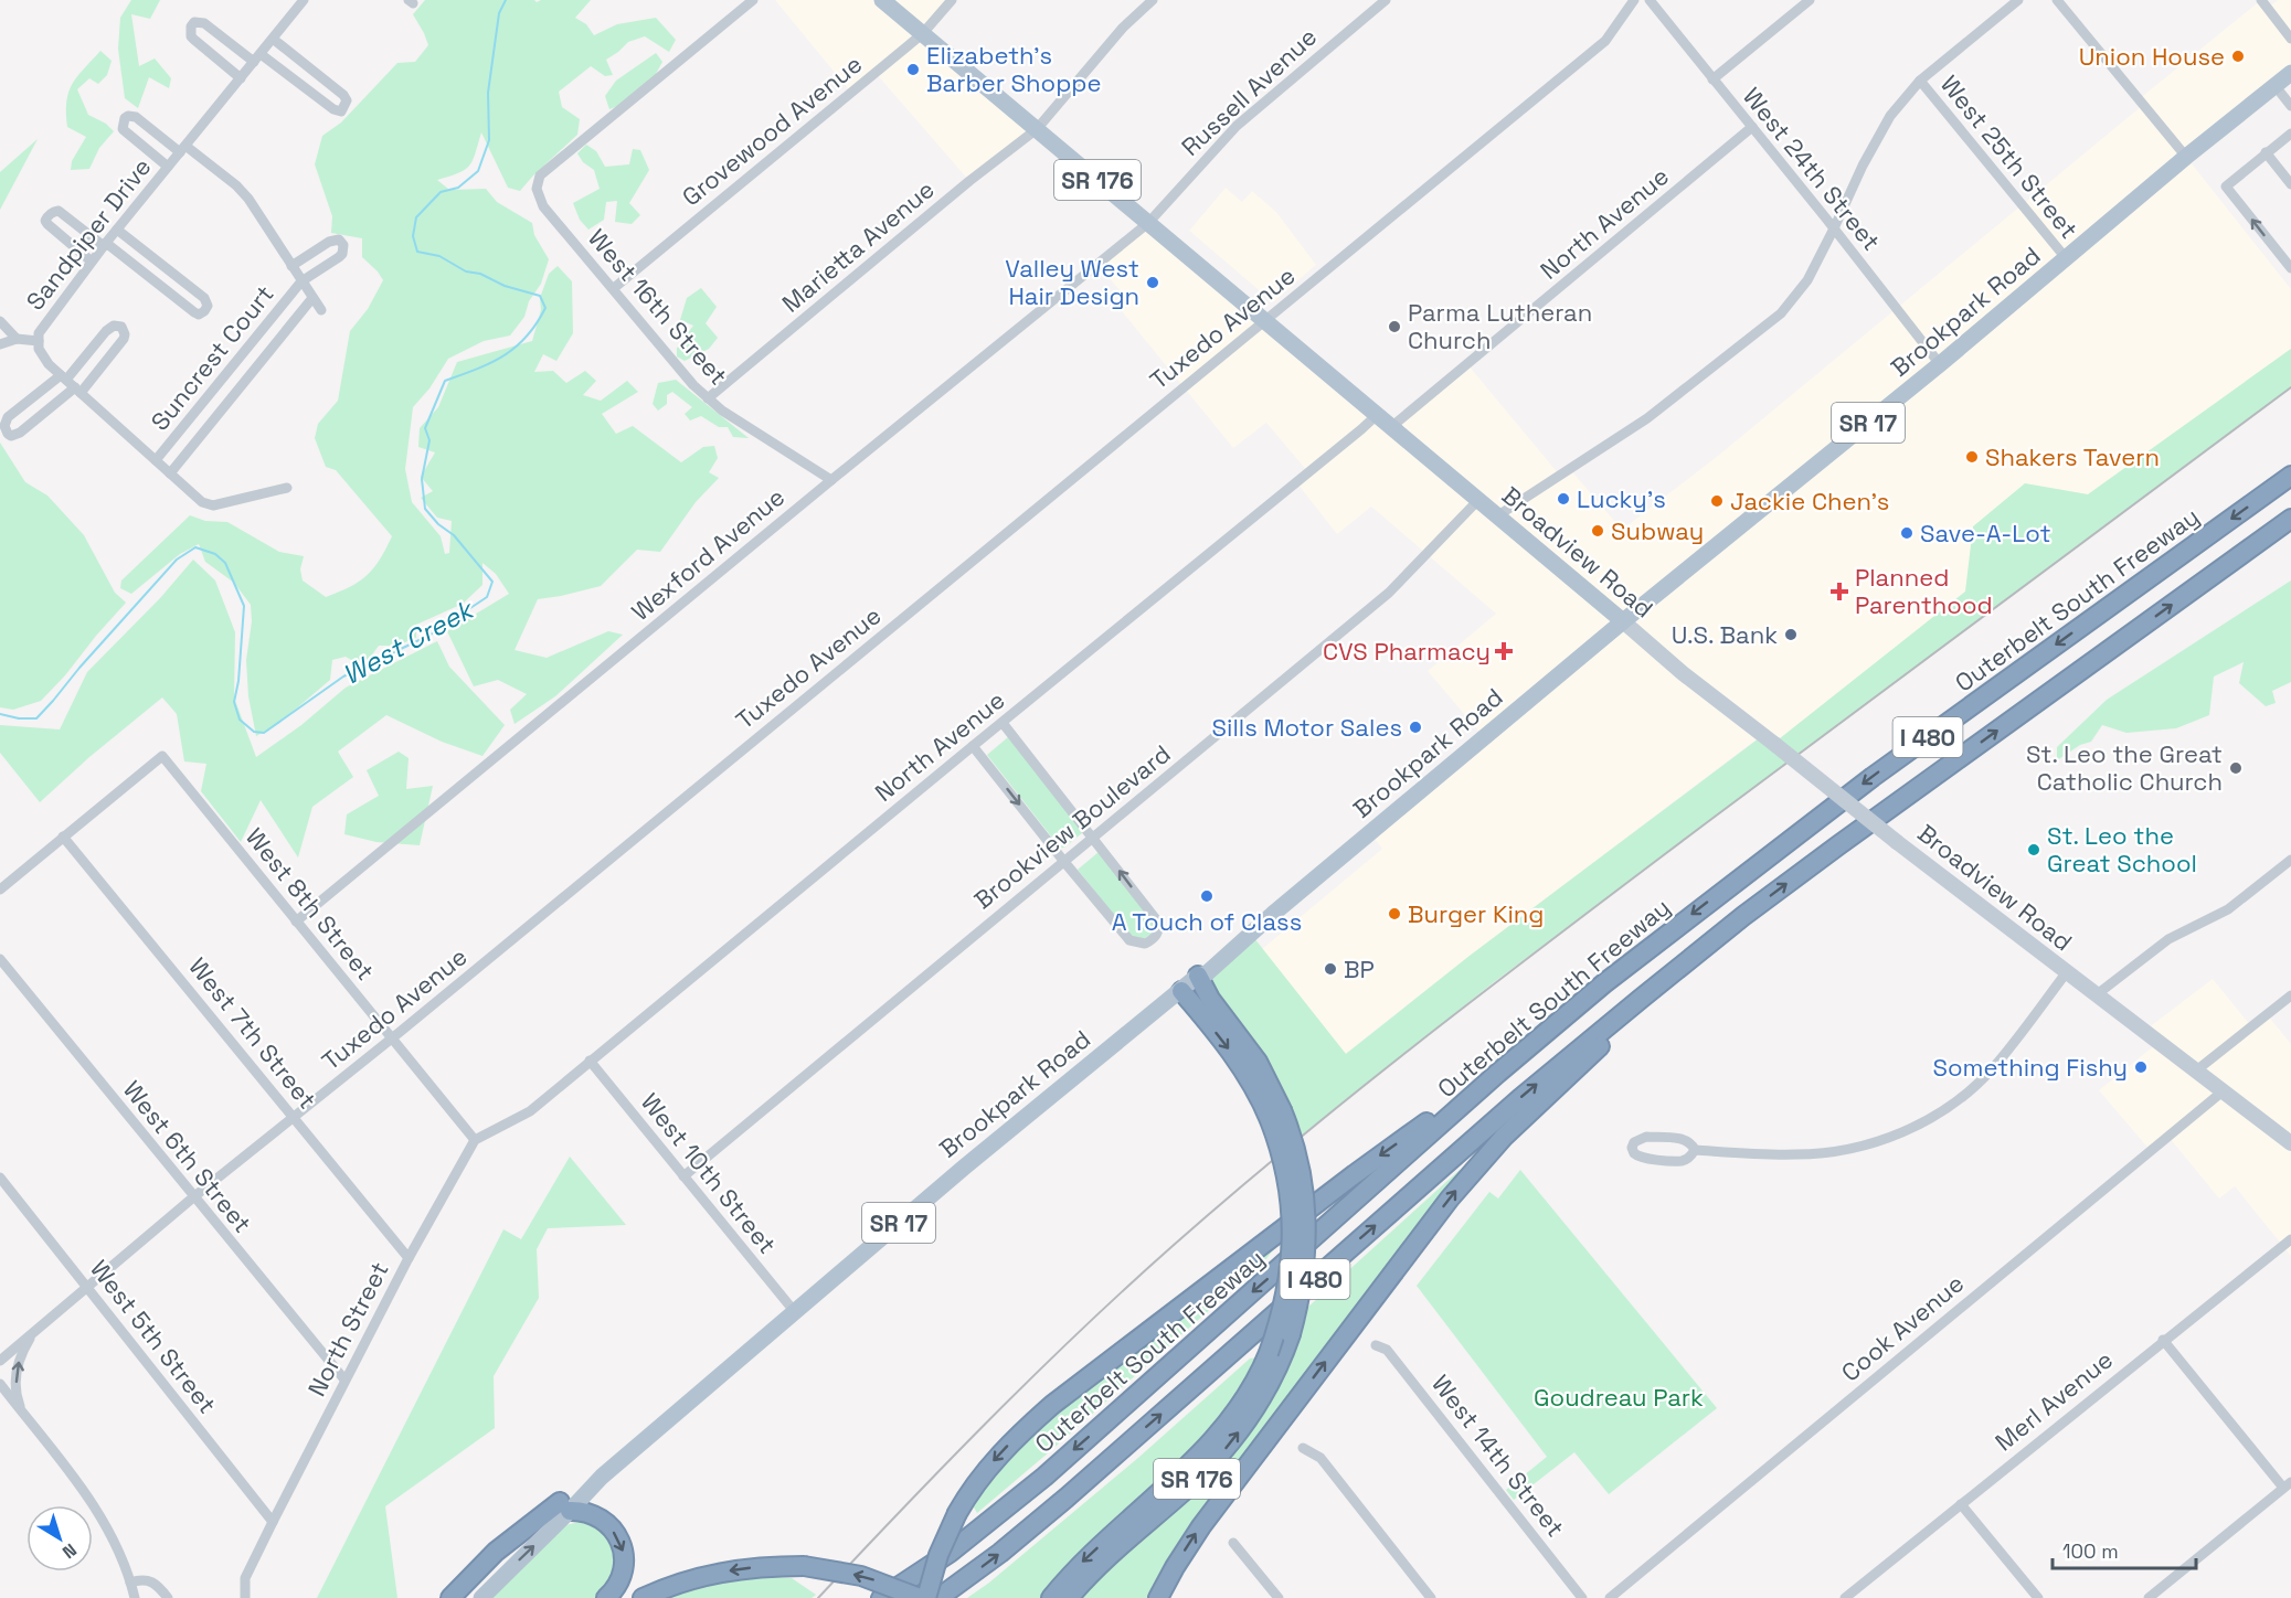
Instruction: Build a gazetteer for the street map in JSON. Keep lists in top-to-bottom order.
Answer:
{
  "streets": {
    "highway": ["SR 176", "Outerbelt South Freeway", "I 480"],
    "main road": ["Brookpark Road", "SR 17", "Broadview Road"],
    "street": [
      "Russell Avenue",
      "Grovewood Avenue",
      "West 25th Street",
      "West 24th Street",
      "North Avenue",
      "Sandpiper Drive",
      "Marietta Avenue",
      "West 16th Street",
      "Tuxedo Avenue",
      "Suncrest Court",
      "Wexford Avenue",
      "Brookview Boulevard",
      "West 8th Street",
      "West 7th Street",
      "West 6th Street",
      "West 10th Street",
      "Cook Avenue",
      "North Street",
      "West 5th Street",
      "Merl Avenue",
      "West 14th Street"
    ]
  },
  "crossings": [
    ["Russell Avenue", "Broadview Road"],
    ["Russell Avenue", "Wexford Avenue"],
    ["Grovewood Avenue", "West 16th Street"],
    ["Grovewood Avenue", "Broadview Road"],
    ["West 25th Street", "Brookpark Road"],
    ["West 24th Street", "North Avenue"],
    ["West 24th Street", "Brookpark Road"],
    ["SR 176", "Brookpark Road"],
    ["North Avenue", "Broadview Road"],
    ["North Avenue", "West 8th Street"],
    ["North Avenue", "West 10th Street"],
    ["North Avenue", "North Street"],
    ["Sandpiper Drive", "Suncrest Court"],
    ["Marietta Avenue", "West 16th Street"],
    ["Marietta Avenue", "Broadview Road"],
    ["West 16th Street", "Wexford Avenue"],
    ["Brookpark Road", "SR 17"],
    ["Brookpark Road", "Broadview Road"],
    ["Brookpark Road", "West 10th Street"],
    ["Tuxedo Avenue", "Broadview Road"],
    ["Tuxedo Avenue", "West 8th Street"],
    ["Tuxedo Avenue", "West 7th Street"],
    ["Tuxedo Avenue", "West 6th Street"],
    ["Tuxedo Avenue", "West 5th Street"],
    ["Broadview Road", "Wexford Avenue"],
    ["Broadview Road", "Brookview Boulevard"],
    ["Broadview Road", "Cook Avenue"],
    ["Wexford Avenue", "West 8th Street"],
    ["Brookview Boulevard", "West 10th Street"],
    ["West 8th Street", "West 7th Street"],
    ["West 8th Street", "North Street"],
    ["West 7th Street", "North Street"],
    ["West 6th Street", "North Street"],
    ["North Street", "West 5th Street"]
  ],
  "water": ["West Creek"],
  "parks": ["Goudreau Park"],
  "places": {
    "other": [
      "Union House",
      "Elizabeth's Barber Shoppe",
      "Valley West Hair Design",
      "Parma Lutheran Church",
      "Shakers Tavern",
      "Lucky's",
      "Jackie Chen's",
      "Subway",
      "Save-A-Lot",
      "U.S. Bank",
      "Sills Motor Sales",
      "St. Leo the Great Catholic Church",
      "St. Leo the Great School",
      "A Touch of Class",
      "Burger King",
      "BP",
      "Something Fishy"
    ],
    "health": ["Planned Parenthood", "CVS Pharmacy"]
  },
  "scale_bar": "100 m",
  "north": "bottom right"
}
